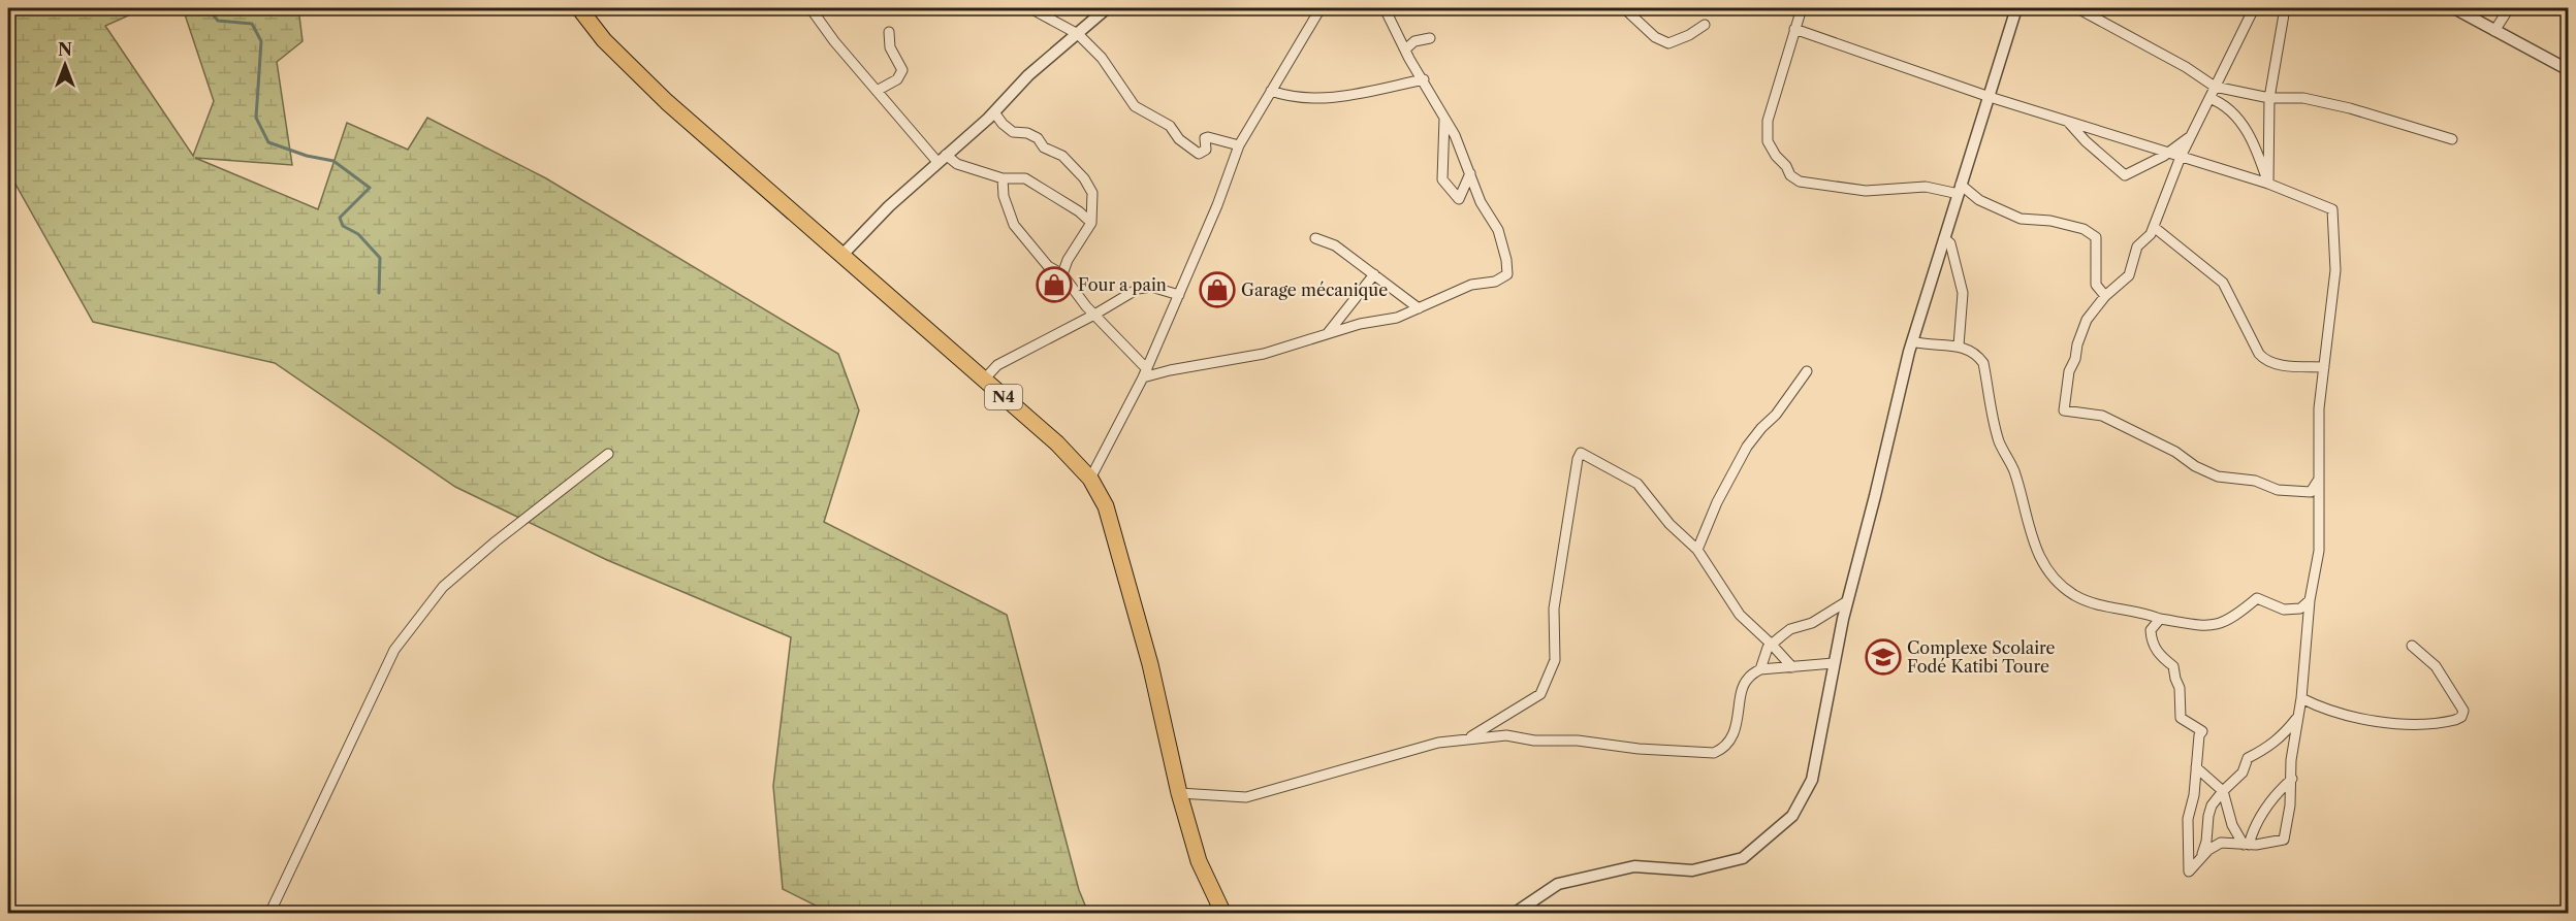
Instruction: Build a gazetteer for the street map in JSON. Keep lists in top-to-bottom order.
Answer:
{
  "streets": {
    "highway": ["N4"]
  },
  "places": {
    "shop": ["Four a pain", "Garage mécanique"],
    "school or university": ["Complexe Scolaire Fodé Katibi Toure"]
  },
  "north": "top"
}
